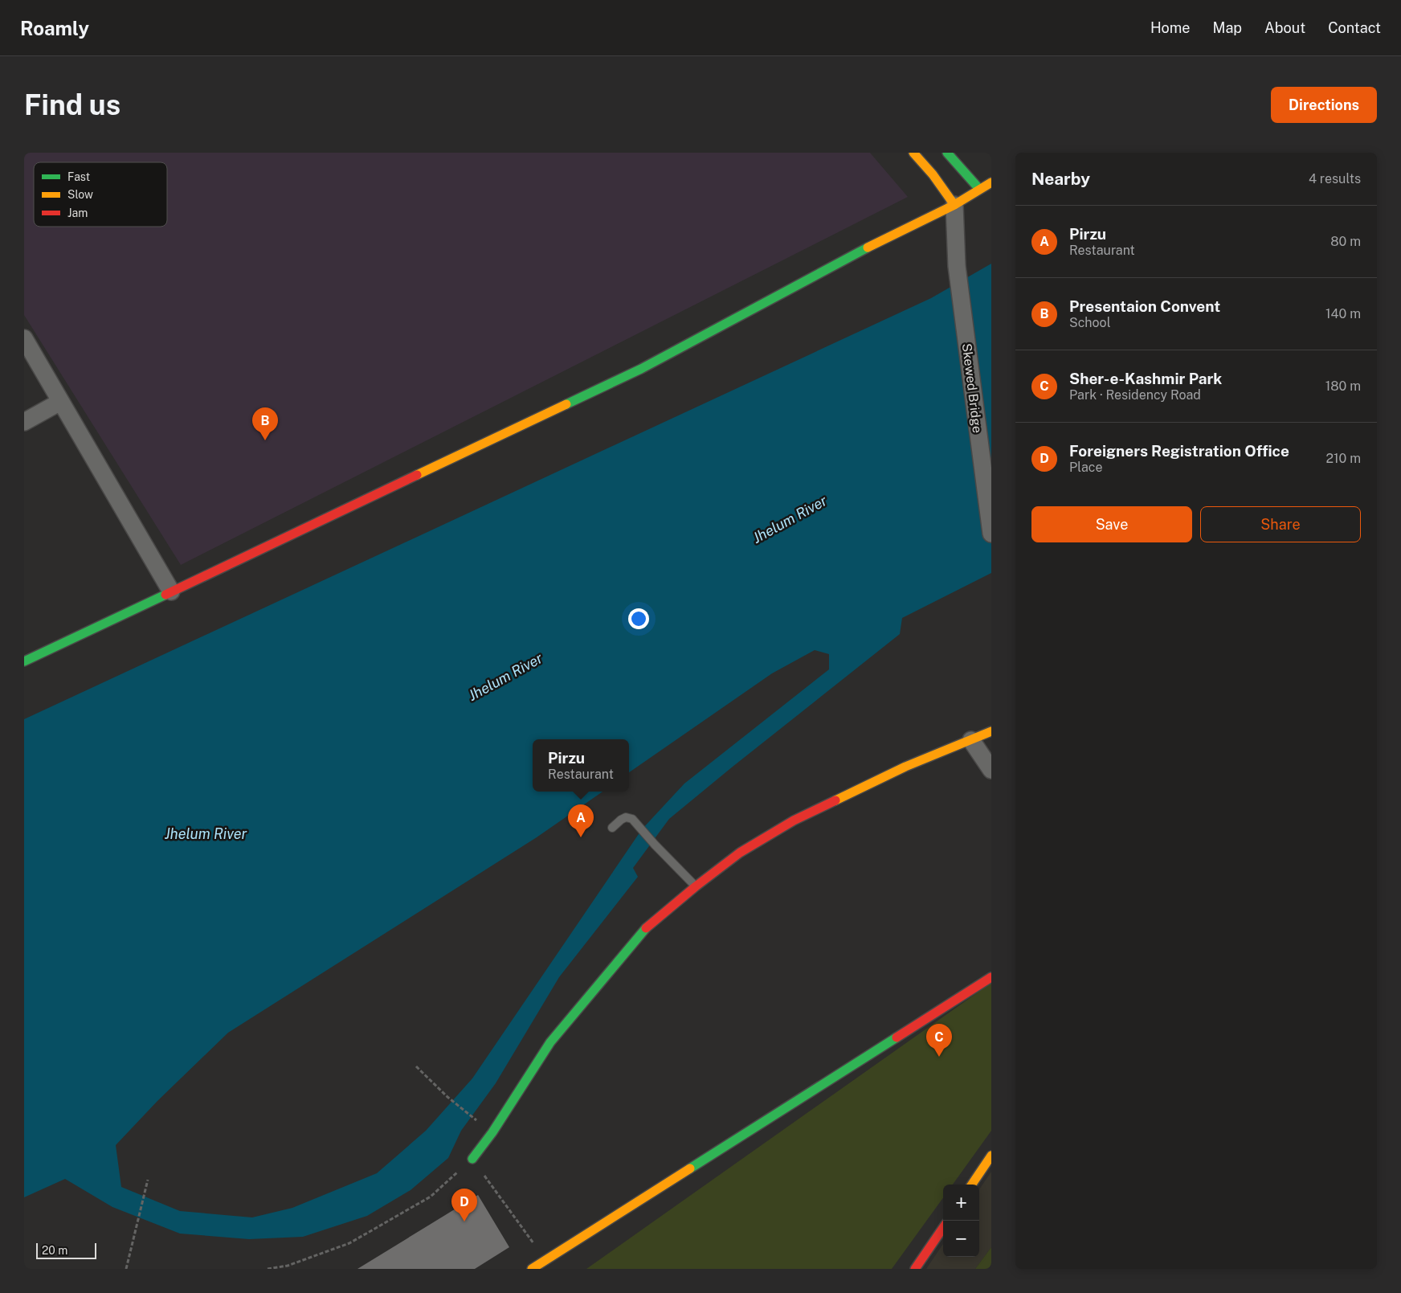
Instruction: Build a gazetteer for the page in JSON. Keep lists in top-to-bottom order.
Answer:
{
  "streets": {
    "street": ["Skewed Bridge"]
  },
  "water": ["Jhelum River"],
  "legend": ["Fast", "Slow", "Jam"],
  "scale_bar": "20 m",
  "page": {
    "header": "Roamly",
    "nav": [
      "Home",
      "Map",
      "About",
      "Contact"
    ],
    "buttons": [
      "Directions",
      ["Save", "Share"]
    ],
    "title": "Find us",
    "heading": ["Nearby", "4 results"],
    "list": [
      {
        "mark": "A",
        "name": "Pirzu",
        "note": "Restaurant",
        "value": "80 m"
      },
      {
        "mark": "B",
        "name": "Presentaion Convent",
        "note": "School",
        "value": "140 m"
      },
      {
        "mark": "C",
        "name": "Sher-e-Kashmir Park",
        "note": "Park · Residency Road",
        "value": "180 m"
      },
      {
        "mark": "D",
        "name": "Foreigners Registration Office",
        "note": "Place",
        "value": "210 m"
      }
    ],
    "pins": [
      "B",
      "A",
      "C",
      "D"
    ],
    "popup": ["Pirzu", "Restaurant"],
    "map_buttons": ["+", "−"],
    "scale": "20 m"
  }
}
